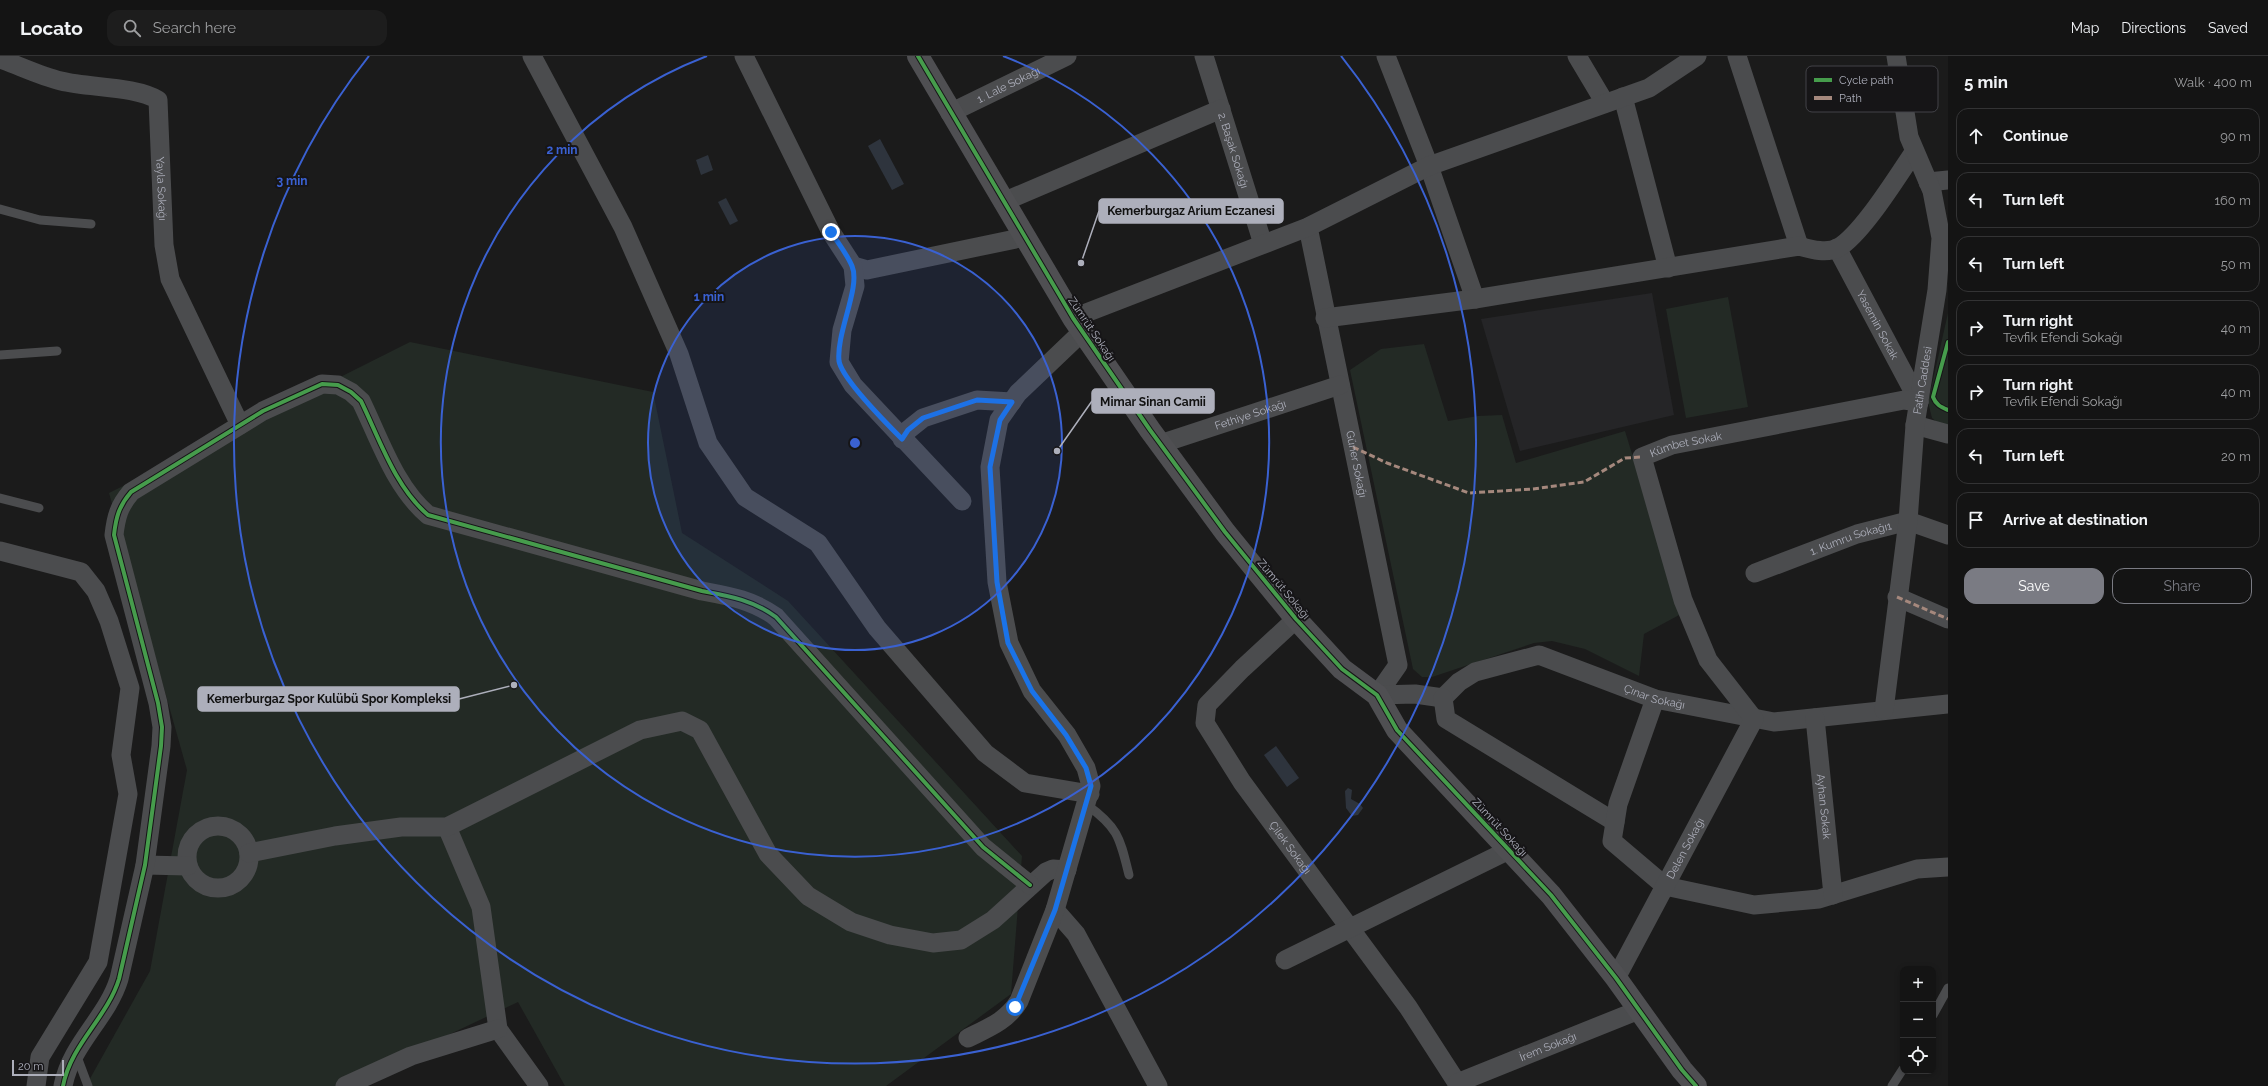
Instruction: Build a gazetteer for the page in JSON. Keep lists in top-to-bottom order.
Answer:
{
  "streets": {
    "street": [
      "1. Lale Sokağı",
      "2. Başak Sokağı",
      "Yayla Sokağı",
      "Yasemin Sokak",
      "Zümrüt Sokağı",
      "Fatih Caddesi",
      "Fethiye Sokağı",
      "Kümbet Sokak",
      "Güner Sokağı",
      "1. Kumru Sokağı1",
      "Çınar Sokağı",
      "Ayhan Sokak",
      "Çilek Sokağı",
      "Delen Sokağı",
      "İrem Sokağı"
    ]
  },
  "crossings": [
    ["1. Lale Sokağı", "Zümrüt Sokağı"],
    ["Yasemin Sokak", "Fatih Caddesi"],
    ["Yasemin Sokak", "Kümbet Sokak"],
    ["Zümrüt Sokağı", "Fethiye Sokağı"],
    ["Zümrüt Sokağı", "Çilek Sokağı"],
    ["Zümrüt Sokağı", "Delen Sokağı"],
    ["Zümrüt Sokağı", "İrem Sokağı"],
    ["Fatih Caddesi", "Kümbet Sokak"],
    ["Fatih Caddesi", "1. Kumru Sokağı1"],
    ["Fatih Caddesi", "Çınar Sokağı"],
    ["Fethiye Sokağı", "Güner Sokağı"],
    ["Kümbet Sokak", "Çınar Sokağı"],
    ["Kümbet Sokak", "Delen Sokağı"],
    ["Çınar Sokağı", "Ayhan Sokak"],
    ["Çınar Sokağı", "Delen Sokağı"],
    ["Çilek Sokağı", "İrem Sokağı"]
  ],
  "places": ["Kemerburgaz Arium Eczanesi", "Mimar Sinan Camii", "Kemerburgaz Spor Kulübü Spor Kompleksi"],
  "legend": ["Cycle path", "Path"],
  "scale_bar": "20 m",
  "page": {
    "header": "Locato",
    "search": "Search here",
    "nav": ["Map", "Directions", "Saved"],
    "heading": ["5 min", "Walk · 400 m"],
    "list": [
      ["Continue", "90 m"],
      ["Turn left", "160 m"],
      ["Turn left", "50 m"],
      ["Turn right", "Tevfik Efendi Sokağı", "40 m"],
      ["Turn right", "Tevfik Efendi Sokağı", "40 m"],
      ["Turn left", "20 m"],
      "Arrive at destination"
    ],
    "buttons": ["Save", "Share"],
    "map_buttons": ["+", "−"],
    "scale": "20 m"
  },
  "rings": ["2 min", "3 min", "1 min"]
}
